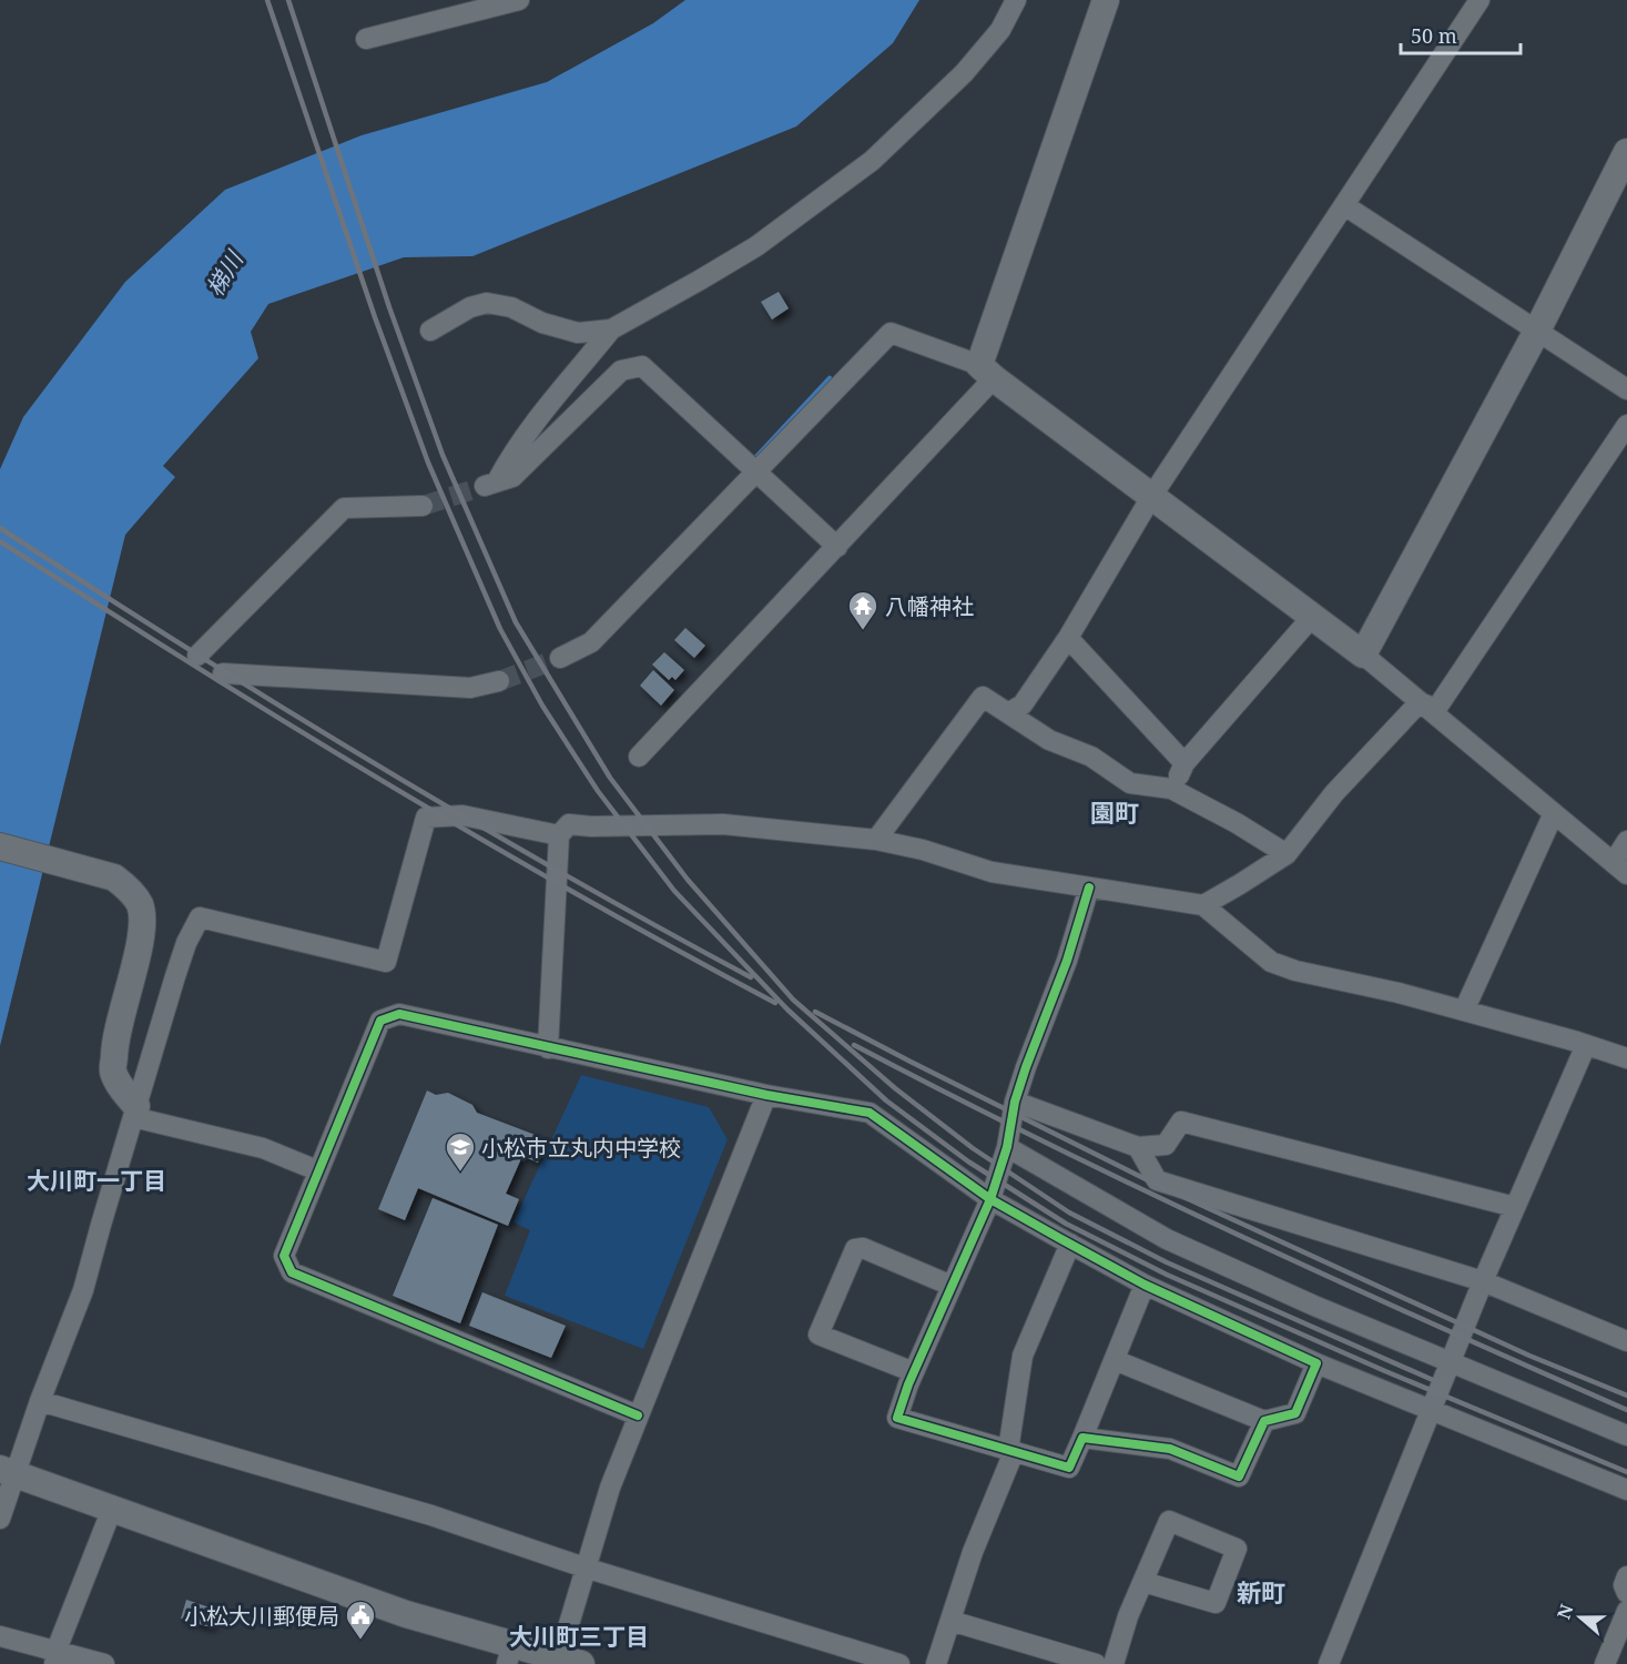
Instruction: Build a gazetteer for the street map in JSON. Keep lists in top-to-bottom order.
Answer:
{
  "districts": [
    "園町",
    "大川町一丁目",
    "新町",
    "大川町三丁目"
  ],
  "water": ["梯川"],
  "places": {
    "temple": ["八幡神社"],
    "school or university": ["小松市立丸内中学校"],
    "public building": ["小松大川郵便局"]
  },
  "scale_bar": "50 m",
  "north": "left"
}
